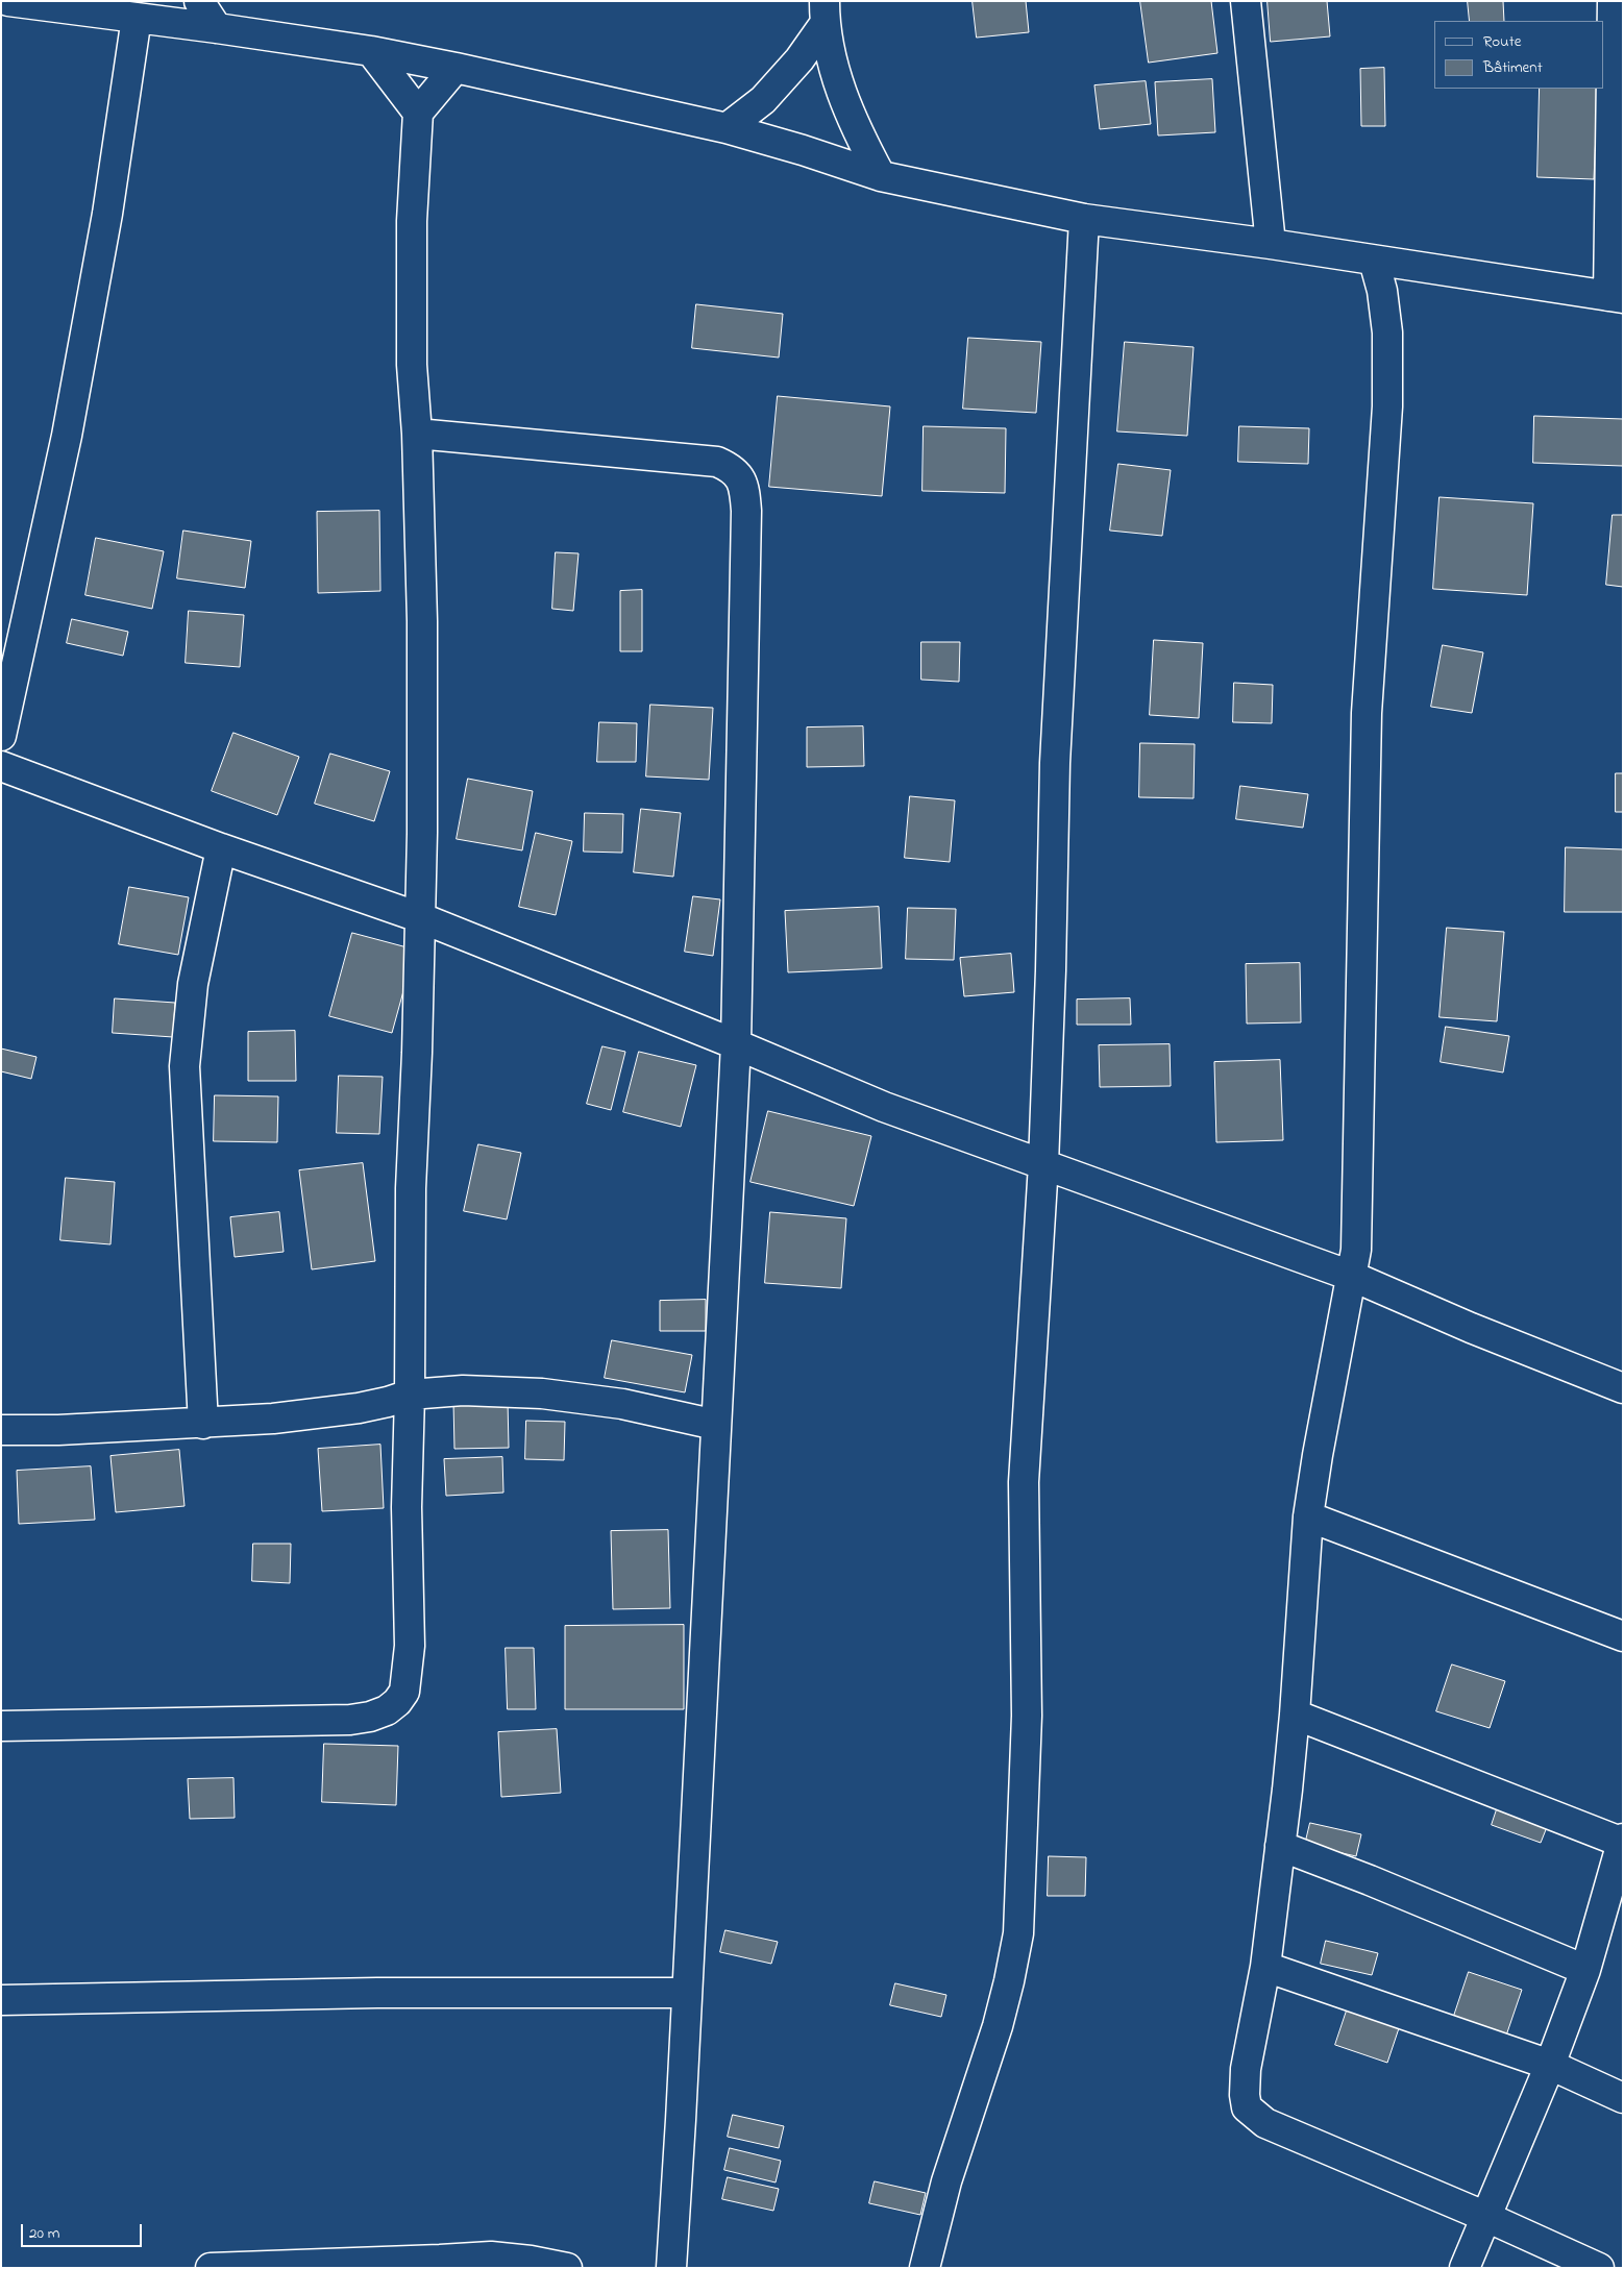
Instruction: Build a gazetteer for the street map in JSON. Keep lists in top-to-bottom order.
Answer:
{
  "legend": ["Route", "Bâtiment"],
  "scale_bar": "20 m"
}
